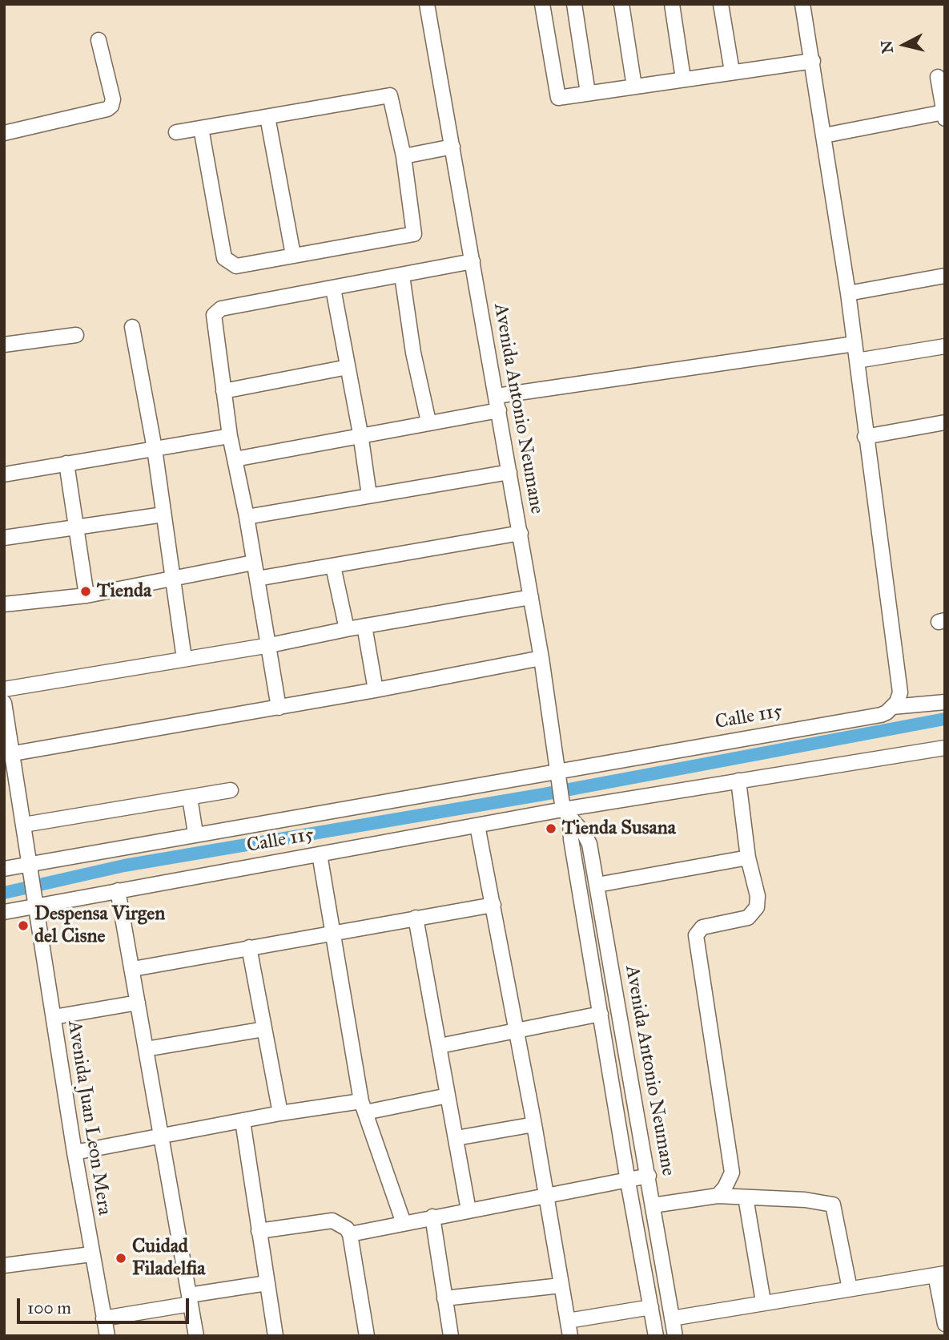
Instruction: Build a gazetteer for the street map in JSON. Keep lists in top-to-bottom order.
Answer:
{
  "streets": {
    "street": ["Avenida Antonio Neumane", "Calle 115", "Avenida Juan Leon Mera"]
  },
  "crossings": [
    ["Avenida Antonio Neumane", "Calle 115"],
    ["Calle 115", "Avenida Juan Leon Mera"]
  ],
  "places": [
    "Tienda",
    "Tienda Susana",
    "Despensa Virgen del Cisne",
    "Cuidad Filadelfia"
  ],
  "scale_bar": "100 m",
  "north": "left"
}
